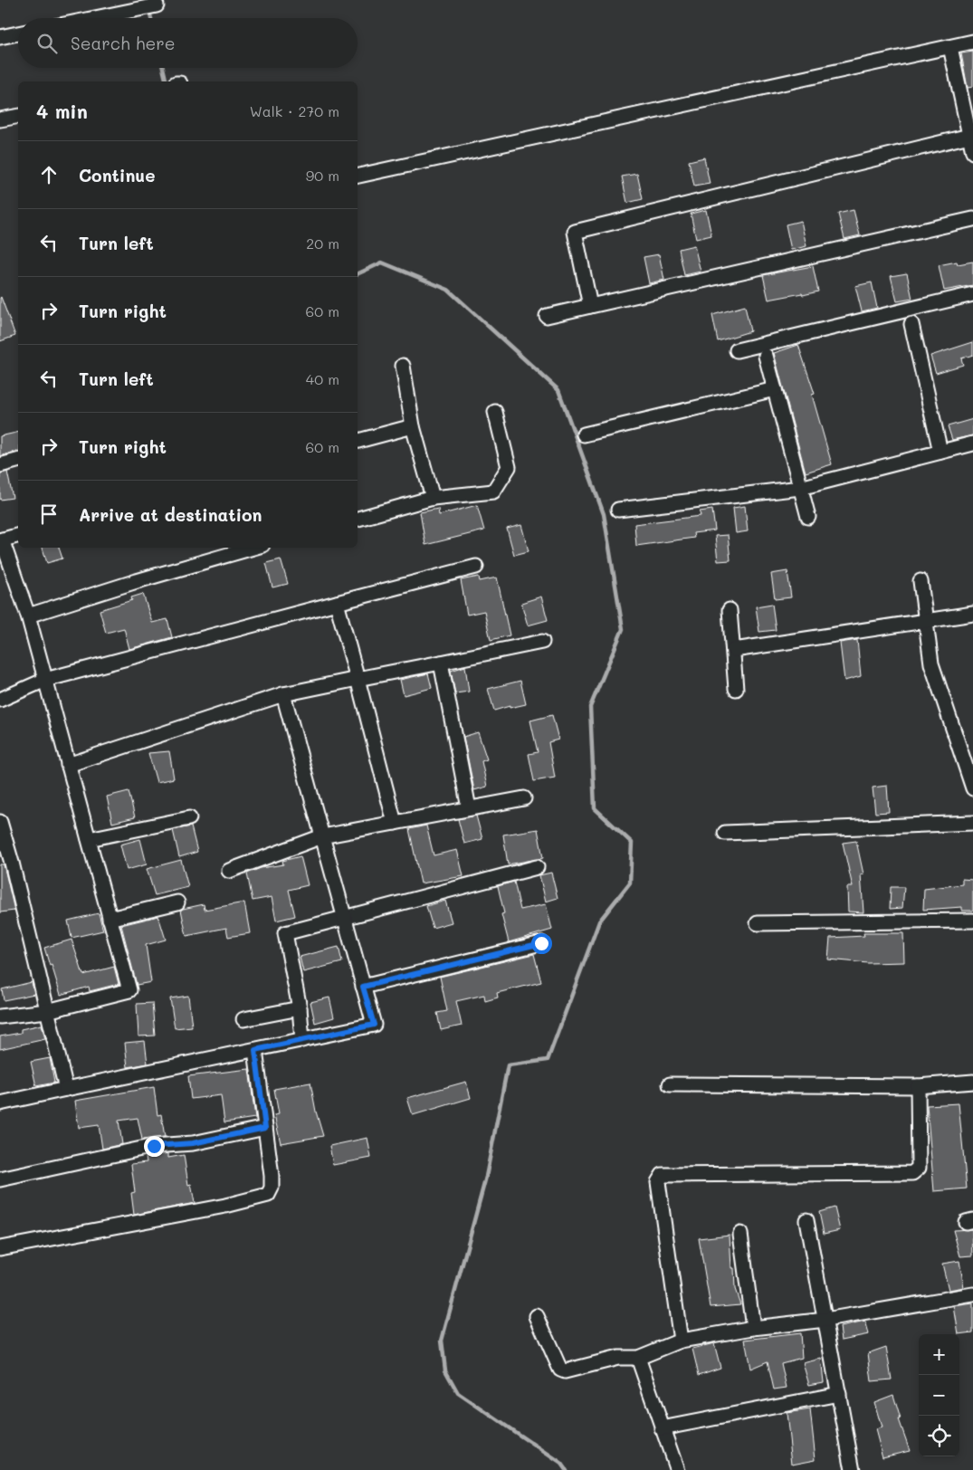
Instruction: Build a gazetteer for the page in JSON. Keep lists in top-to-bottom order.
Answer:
{
  "page": {
    "search": "Search here",
    "heading": ["4 min", "Walk · 270 m"],
    "list": [
      ["Continue", "90 m"],
      ["Turn left", "20 m"],
      ["Turn right", "60 m"],
      ["Turn left", "40 m"],
      ["Turn right", "60 m"],
      "Arrive at destination"
    ],
    "map_buttons": ["+", "−"]
  }
}
